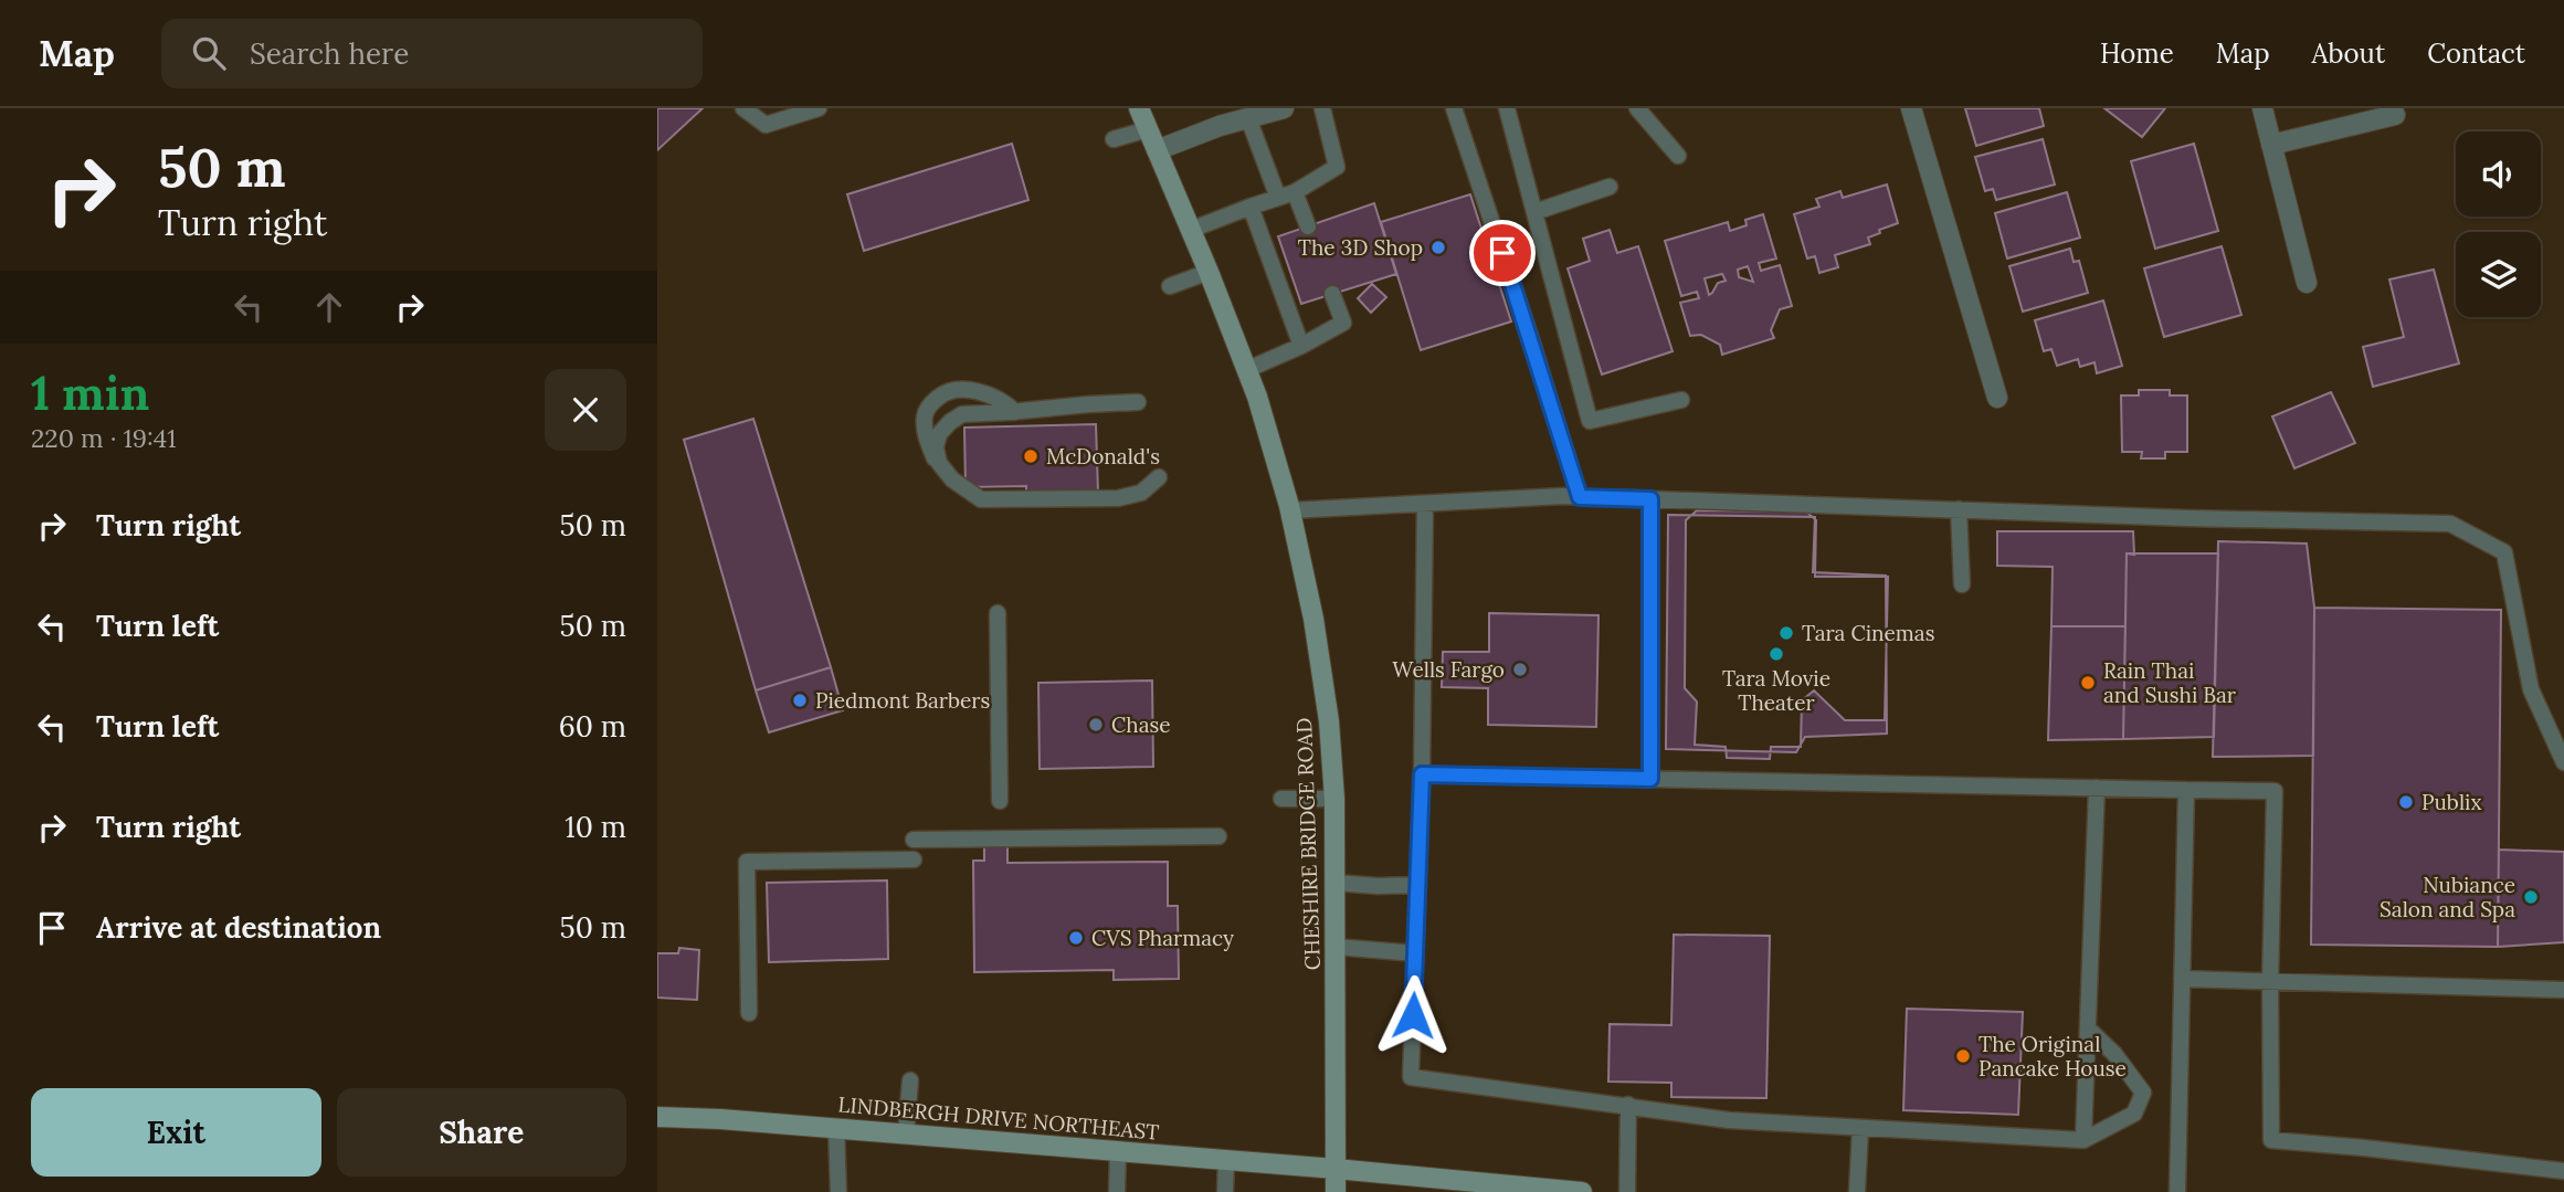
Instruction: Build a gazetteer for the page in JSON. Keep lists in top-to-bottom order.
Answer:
{
  "streets": {
    "main road": ["CHESHIRE BRIDGE ROAD", "LINDBERGH DRIVE NORTHEAST"]
  },
  "crossings": [
    ["CHESHIRE BRIDGE ROAD", "LINDBERGH DRIVE NORTHEAST"]
  ],
  "places": [
    "The 3D Shop",
    "McDonald's",
    "Tara Cinemas",
    "Tara Movie Theater",
    "Wells Fargo",
    "Rain Thai and Sushi Bar",
    "Piedmont Barbers",
    "Chase",
    "Publix",
    "Nubiance Salon and Spa",
    "CVS Pharmacy",
    "The Original Pancake House"
  ],
  "page": {
    "header": "Map",
    "search": "Search here",
    "nav": [
      "Home",
      "Map",
      "About",
      "Contact"
    ],
    "turn": ["50 m", "Turn right"],
    "heading": ["1 min", "220 m · 19:41"],
    "list": [
      {
        "name": "Turn right",
        "value": "50 m"
      },
      {
        "name": "Turn left",
        "value": "50 m"
      },
      {
        "name": "Turn left",
        "value": "60 m"
      },
      {
        "name": "Turn right",
        "value": "10 m"
      },
      {
        "name": "Arrive at destination",
        "value": "50 m"
      }
    ],
    "buttons": ["Exit", "Share"]
  }
}
